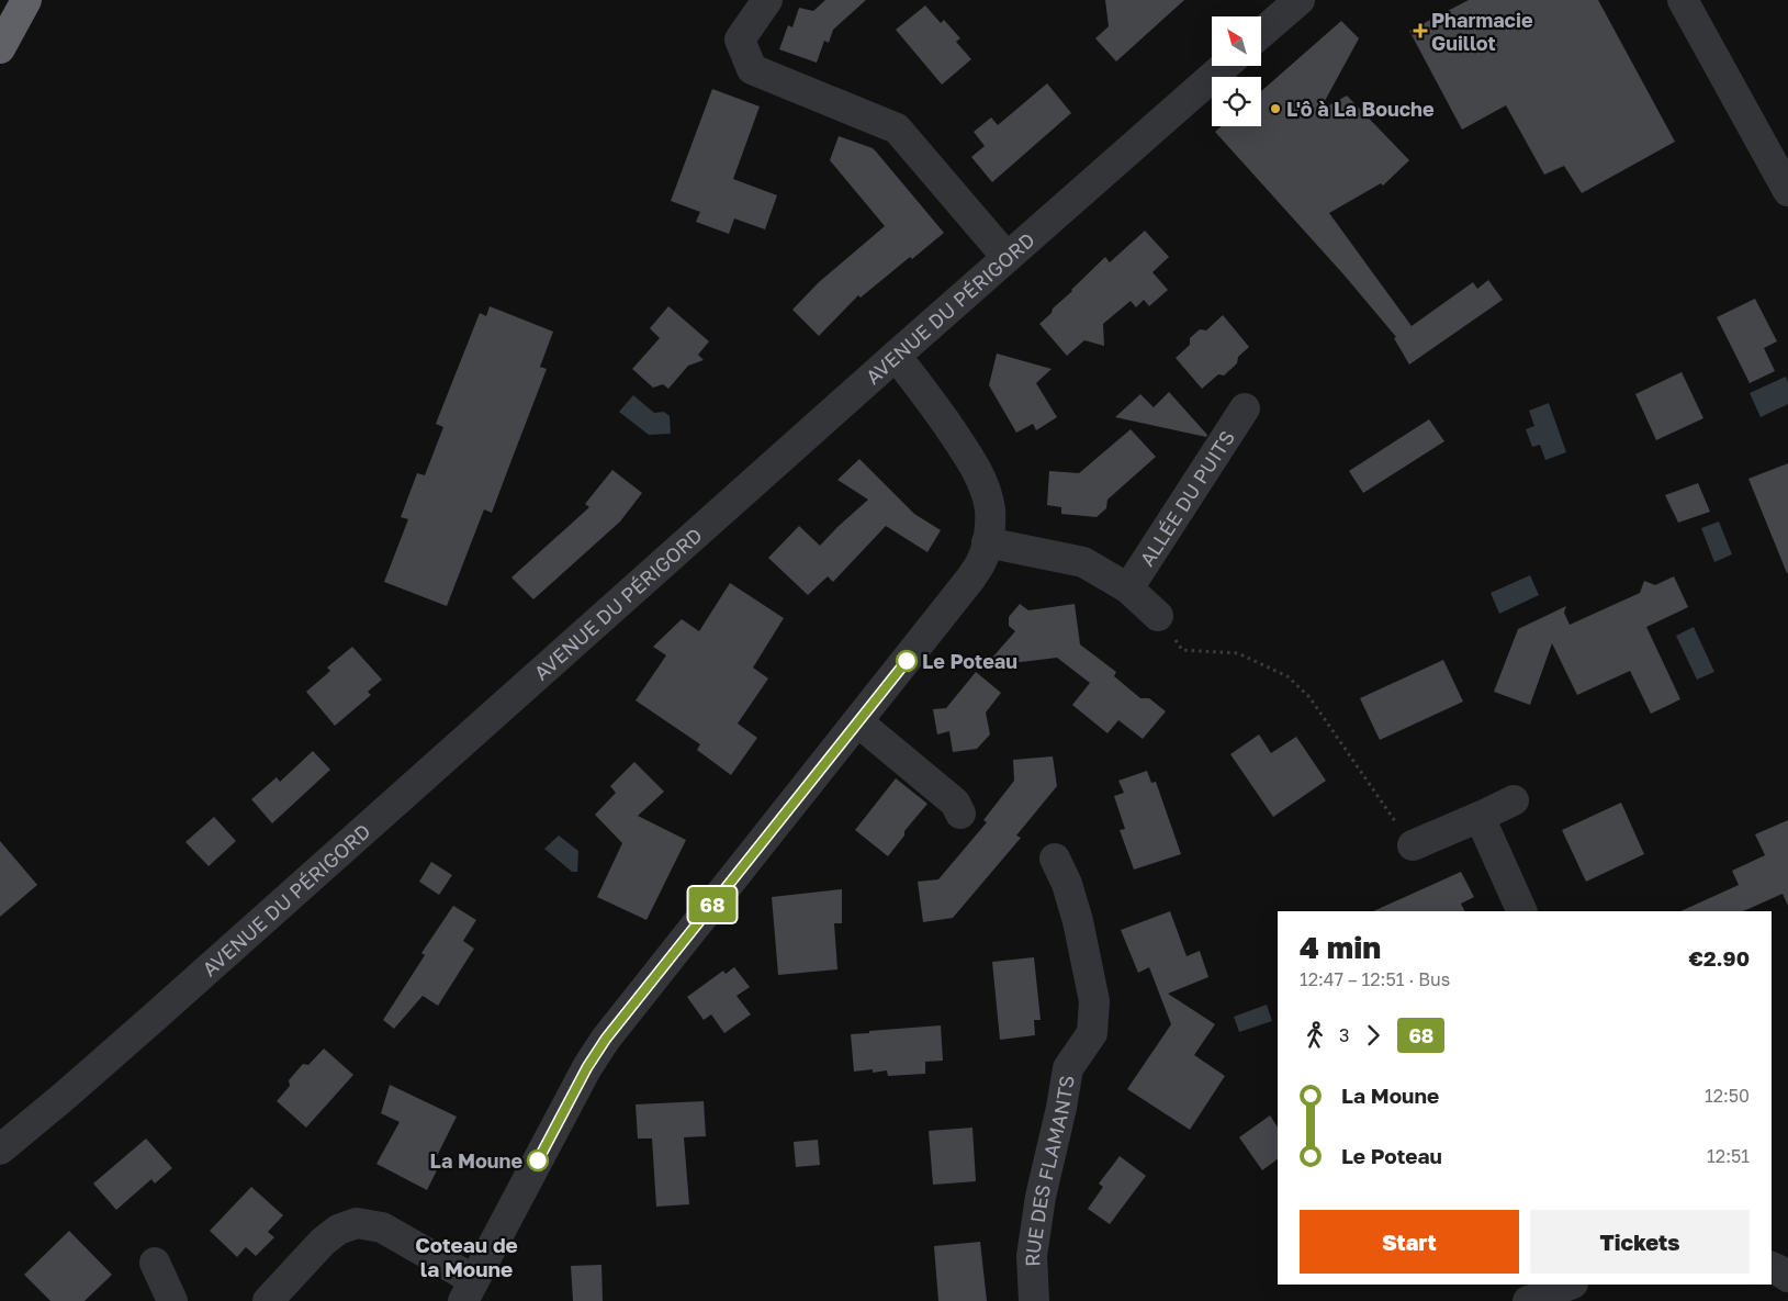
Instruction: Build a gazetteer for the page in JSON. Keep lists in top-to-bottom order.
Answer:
{
  "streets": {
    "street": ["AVENUE DU PÉRIGORD", "ALLÉE DU PUITS", "RUE DES FLAMANTS"]
  },
  "districts": ["Coteau de la Moune"],
  "places": {
    "health": ["Pharmacie Guillot"],
    "other": ["L'ô à La Bouche", "Le Poteau", "La Moune"]
  },
  "lines": ["bus line 68"],
  "north": "top left",
  "page": {
    "on_map": "68",
    "heading": ["4 min", "12:47 – 12:51 · Bus", "€2.90"],
    "legs": ["3", "68"],
    "list": [
      {
        "name": "La Moune",
        "value": "12:50"
      },
      {
        "name": "Le Poteau",
        "value": "12:51"
      }
    ],
    "buttons": ["Start", "Tickets"]
  }
}
